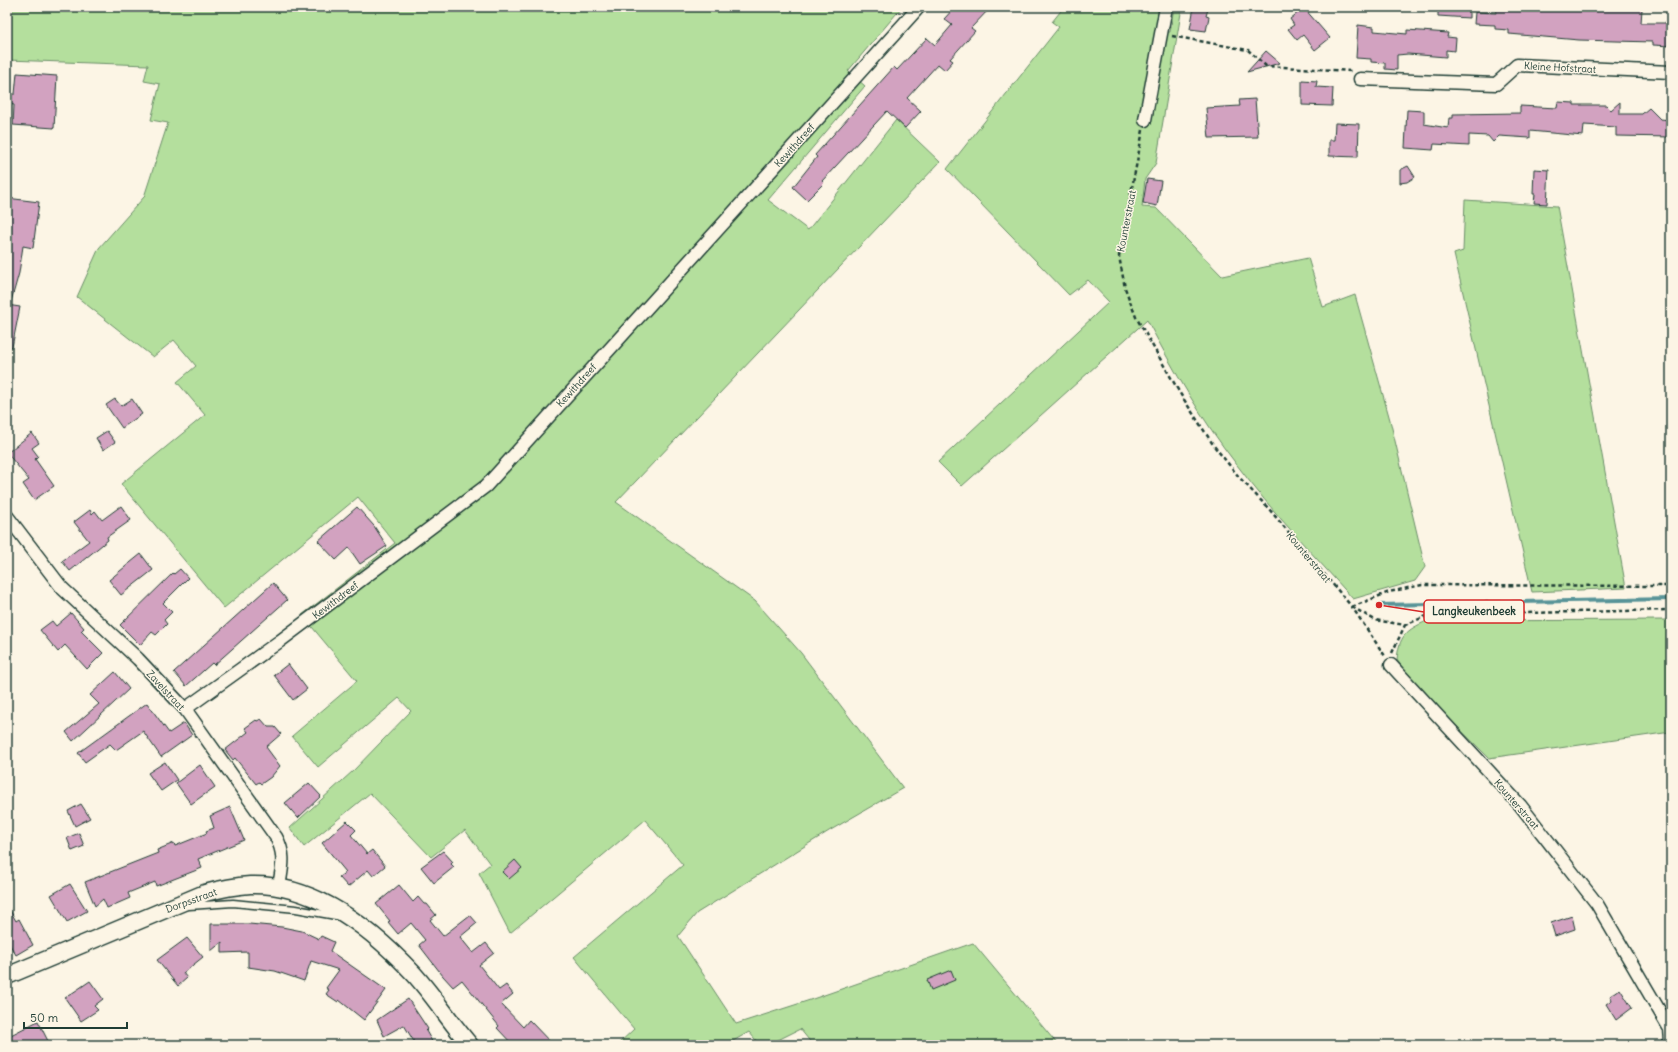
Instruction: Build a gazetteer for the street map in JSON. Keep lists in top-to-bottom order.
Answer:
{
  "streets": {
    "street": [
      "Kleine Hofstraat",
      "Kewithdreef",
      "Kounterstraat",
      "Zavelstraat",
      "Dorpsstraat"
    ]
  },
  "crossings": [
    ["Kewithdreef", "Zavelstraat"],
    ["Zavelstraat", "Dorpsstraat"]
  ],
  "places": ["Langkeukenbeek"],
  "scale_bar": "50 m"
}
